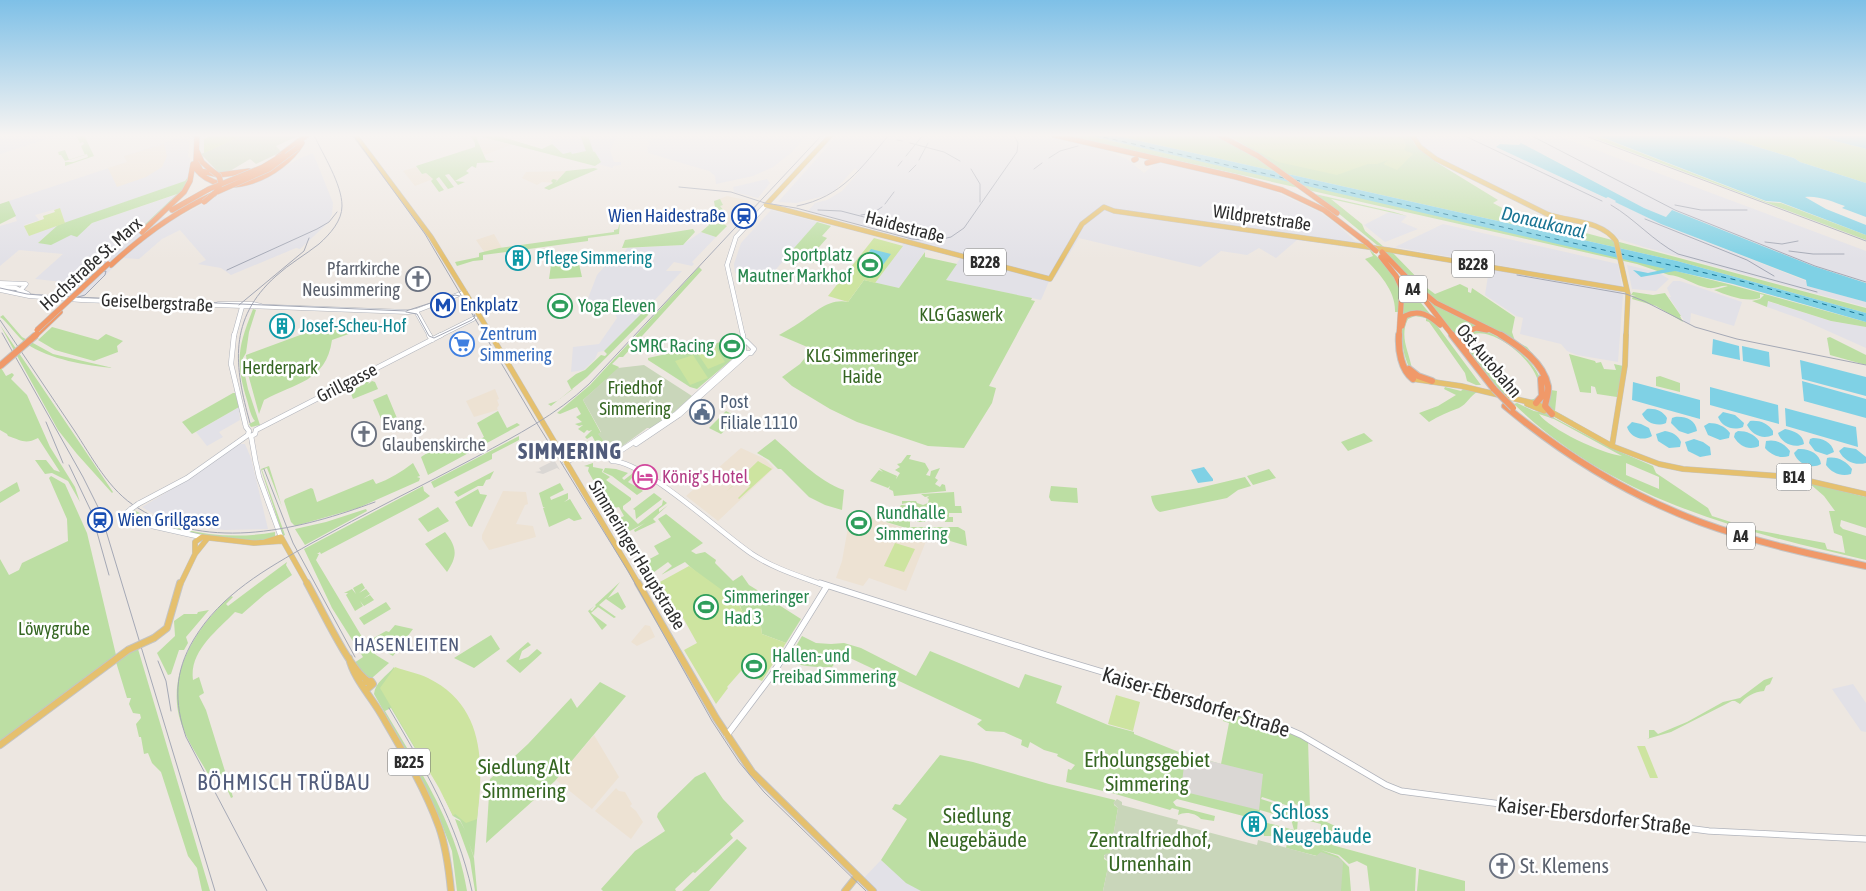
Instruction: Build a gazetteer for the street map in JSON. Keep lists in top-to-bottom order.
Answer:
{
  "streets": {
    "highway": ["Hochstraße St. Marx", "A4", "Ost Autobahn"],
    "main road": [
      "Wildpretstraße",
      "Haidestraße",
      "B228",
      "Geiselbergstraße",
      "Grillgasse",
      "B14",
      "Simmeringer Hauptstraße",
      "Kaiser-Ebersdorfer Straße",
      "B225"
    ]
  },
  "crossings": [
    ["Wildpretstraße", "Haidestraße"],
    ["A4", "Ost Autobahn"],
    ["Grillgasse", "Simmeringer Hauptstraße"],
    ["Simmeringer Hauptstraße", "Kaiser-Ebersdorfer Straße"]
  ],
  "districts": ["SIMMERING", "HASENLEITEN", "BÖHMISCH TRÜBAU"],
  "water": ["Donaukanal"],
  "parks": [
    "KLG Gaswerk",
    "KLG Simmeringer Haide",
    "Herderpark",
    "Friedhof Simmering",
    "Löwygrube",
    "Erholungsgebiet Simmering",
    "Siedlung Alt Simmering",
    "Siedlung Neugebäude",
    "Zentralfriedhof, Urnenhain"
  ],
  "places": {
    "station": ["Wien Haidestraße", "Wien Grillgasse"],
    "building": ["Pflege Simmering", "Josef-Scheu-Hof", "Schloss Neugebäude"],
    "sports": [
      "Sportplatz Mautner Markhof",
      "Yoga Eleven",
      "SMRC Racing",
      "Rundhalle Simmering",
      "Simmeringer Had 3",
      "Hallen- und Freibad Simmering"
    ],
    "church": ["Pfarrkirche Neusimmering", "Evang. Glaubenskirche", "St. Klemens"],
    "metro station": ["Enkplatz"],
    "supermarket": ["Zentrum Simmering"],
    "public building": ["Post Filiale 1110"],
    "hotel": ["König's Hotel"]
  }
}
